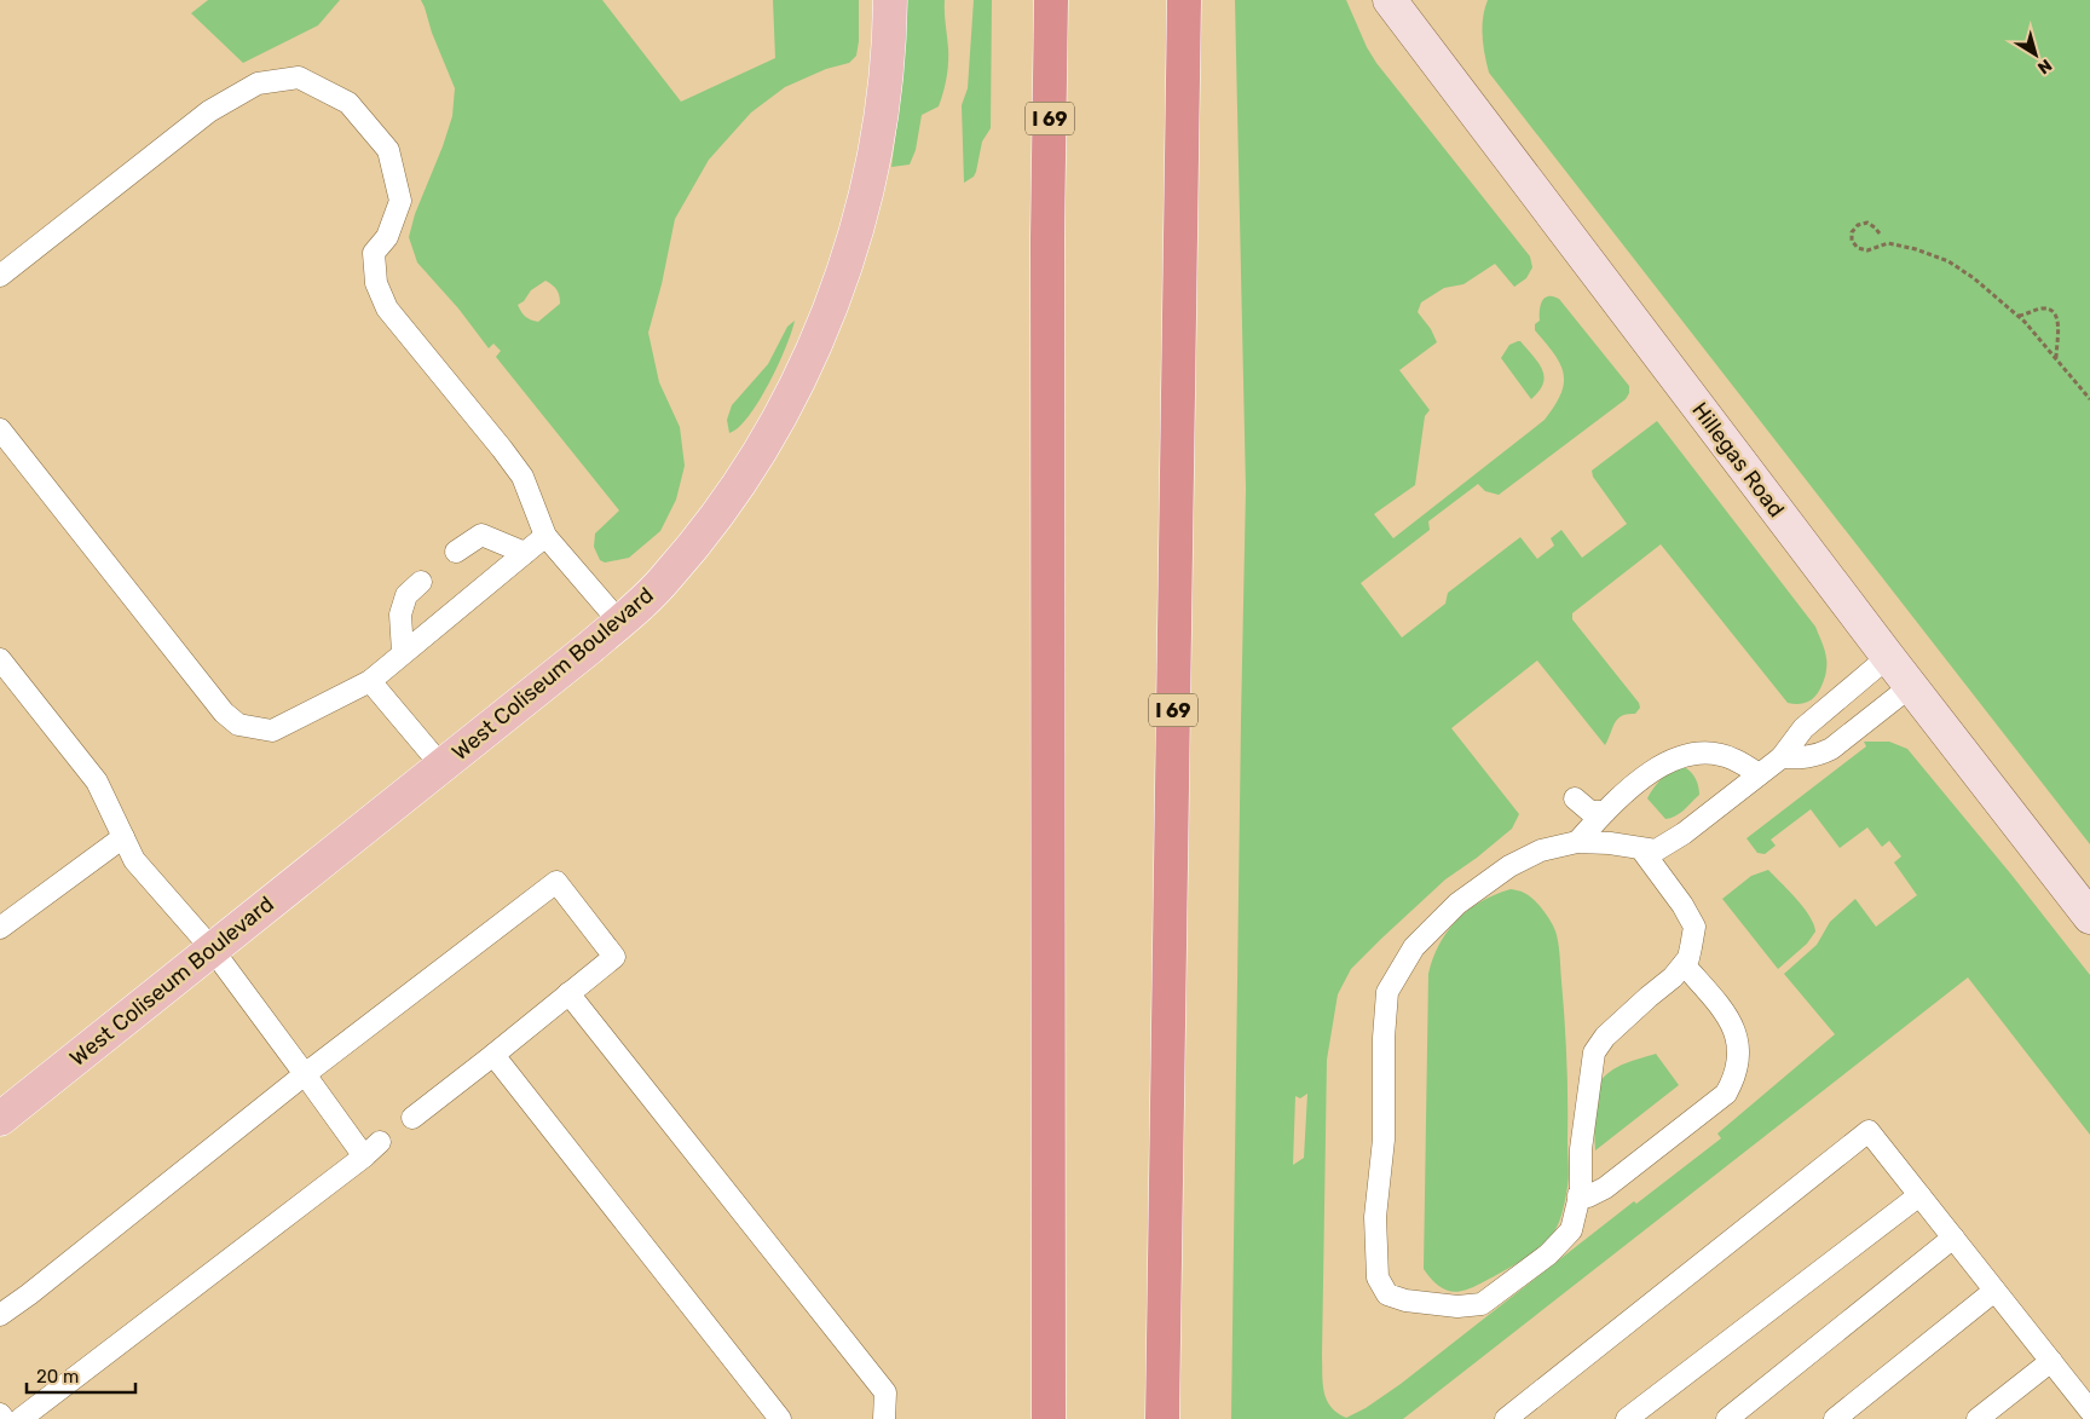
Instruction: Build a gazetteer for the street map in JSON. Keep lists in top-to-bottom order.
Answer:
{
  "streets": {
    "highway": ["I 69"],
    "main road": ["Hillegas Road", "West Coliseum Boulevard"]
  },
  "scale_bar": "20 m",
  "north": "bottom right"
}
